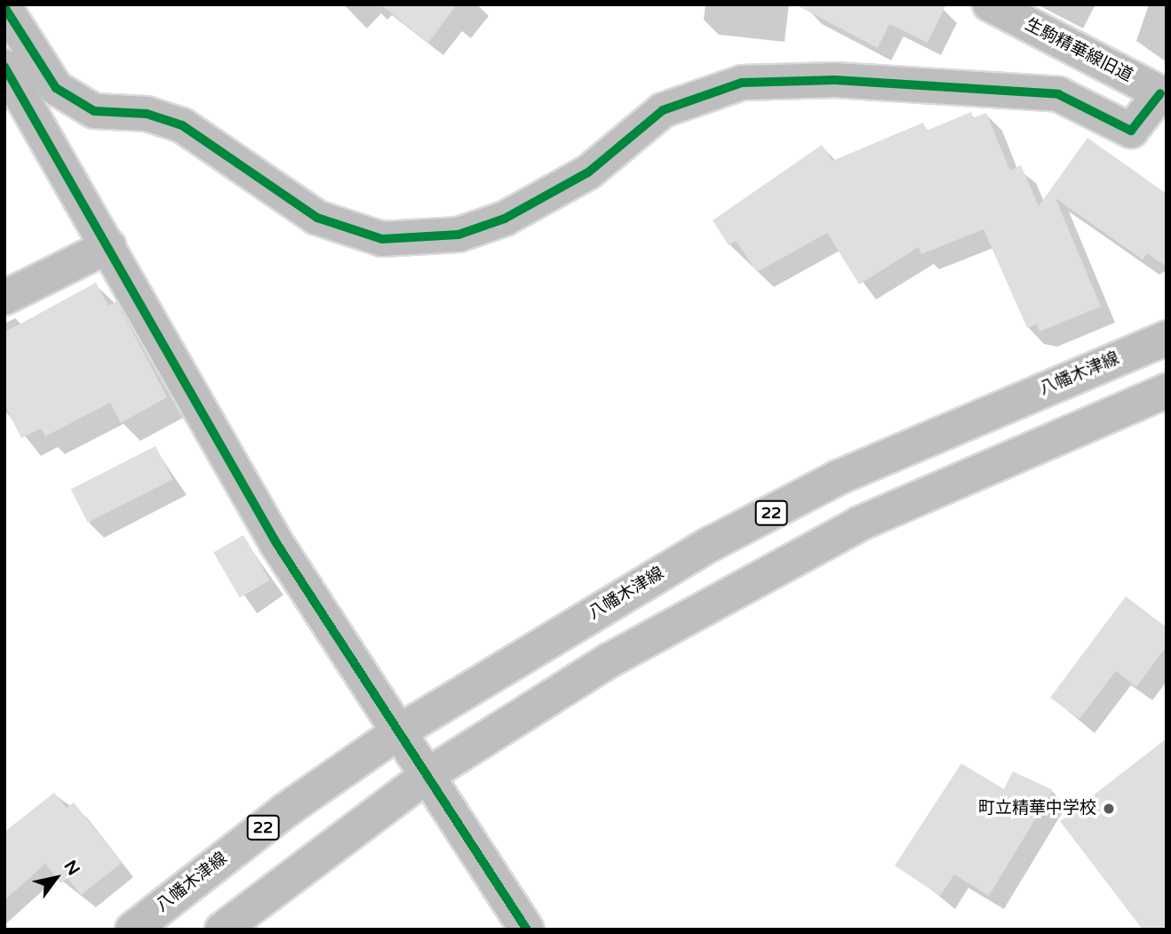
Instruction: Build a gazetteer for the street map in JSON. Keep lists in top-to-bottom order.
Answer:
{
  "streets": {
    "street": ["生駒精華線旧道", "八幡木津線", "22"]
  },
  "places": ["町立精華中学校"],
  "north": "top right"
}
